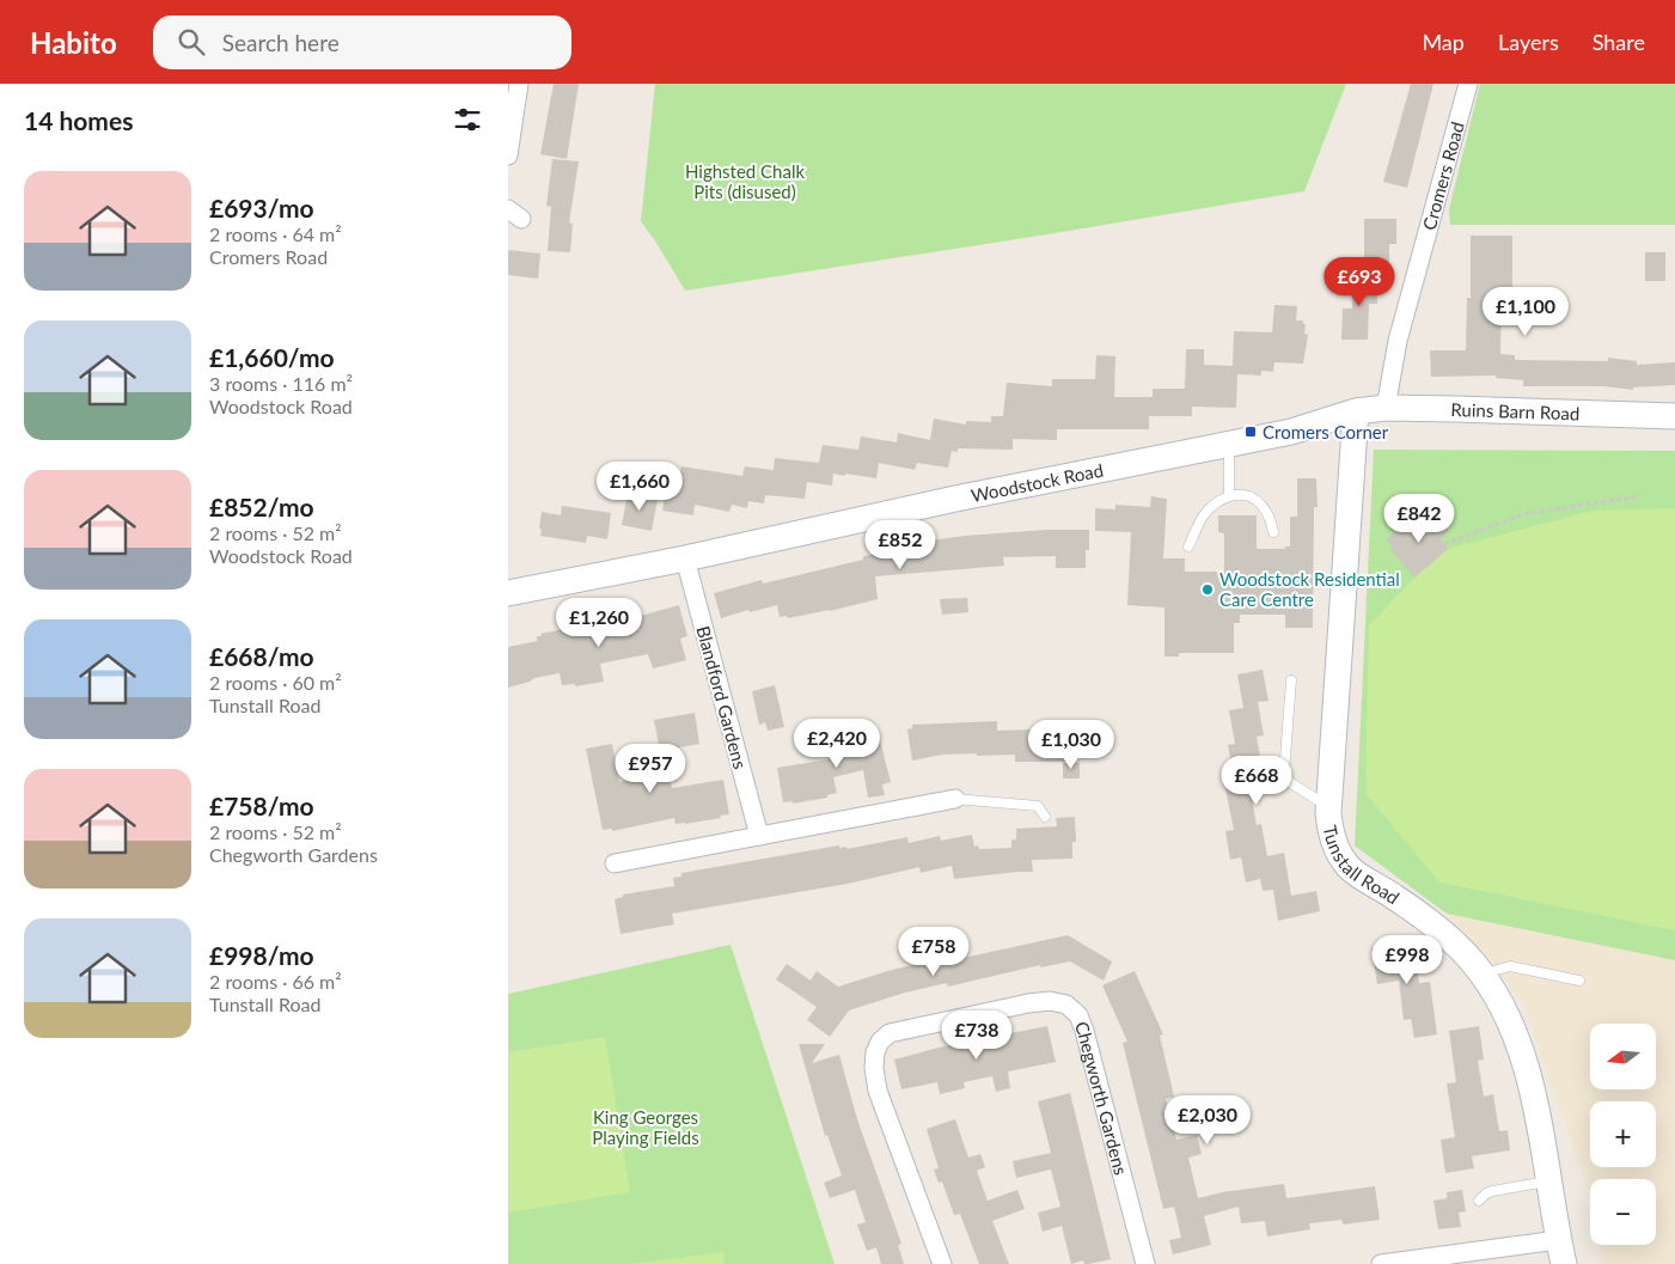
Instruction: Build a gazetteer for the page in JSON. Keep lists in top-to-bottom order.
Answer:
{
  "streets": {
    "street": [
      "Cromers Road",
      "Ruins Barn Road",
      "Woodstock Road",
      "Blandford Gardens",
      "Tunstall Road",
      "Chegworth Gardens"
    ]
  },
  "crossings": [
    ["Cromers Road", "Ruins Barn Road"],
    ["Ruins Barn Road", "Woodstock Road"],
    ["Ruins Barn Road", "Tunstall Road"],
    ["Woodstock Road", "Blandford Gardens"],
    ["Woodstock Road", "Tunstall Road"]
  ],
  "parks": ["Highsted Chalk Pits (disused)", "King Georges Playing Fields"],
  "places": {
    "transit": ["Cromers Corner"],
    "other": ["Woodstock Residential Care Centre"]
  },
  "north": "left",
  "page": {
    "header": "Habito",
    "search": "Search here",
    "nav": ["Map", "Layers", "Share"],
    "heading": "14 homes",
    "list": [
      {
        "name": "£693/mo",
        "note": "2 rooms · 64 m² · Cromers Road"
      },
      {
        "name": "£1,660/mo",
        "note": "3 rooms · 116 m² · Woodstock Road"
      },
      {
        "name": "£852/mo",
        "note": "2 rooms · 52 m² · Woodstock Road"
      },
      {
        "name": "£668/mo",
        "note": "2 rooms · 60 m² · Tunstall Road"
      },
      {
        "name": "£758/mo",
        "note": "2 rooms · 52 m² · Chegworth Gardens"
      },
      {
        "name": "£998/mo",
        "note": "2 rooms · 66 m² · Tunstall Road"
      }
    ],
    "price": [
      "£693",
      "£1,100",
      "£1,660",
      "£842",
      "£852",
      "£1,260",
      "£2,420",
      "£1,030",
      "£957",
      "£668",
      "£758",
      "£998",
      "£738",
      "£2,030"
    ],
    "map_buttons": ["+", "−"]
  }
}
